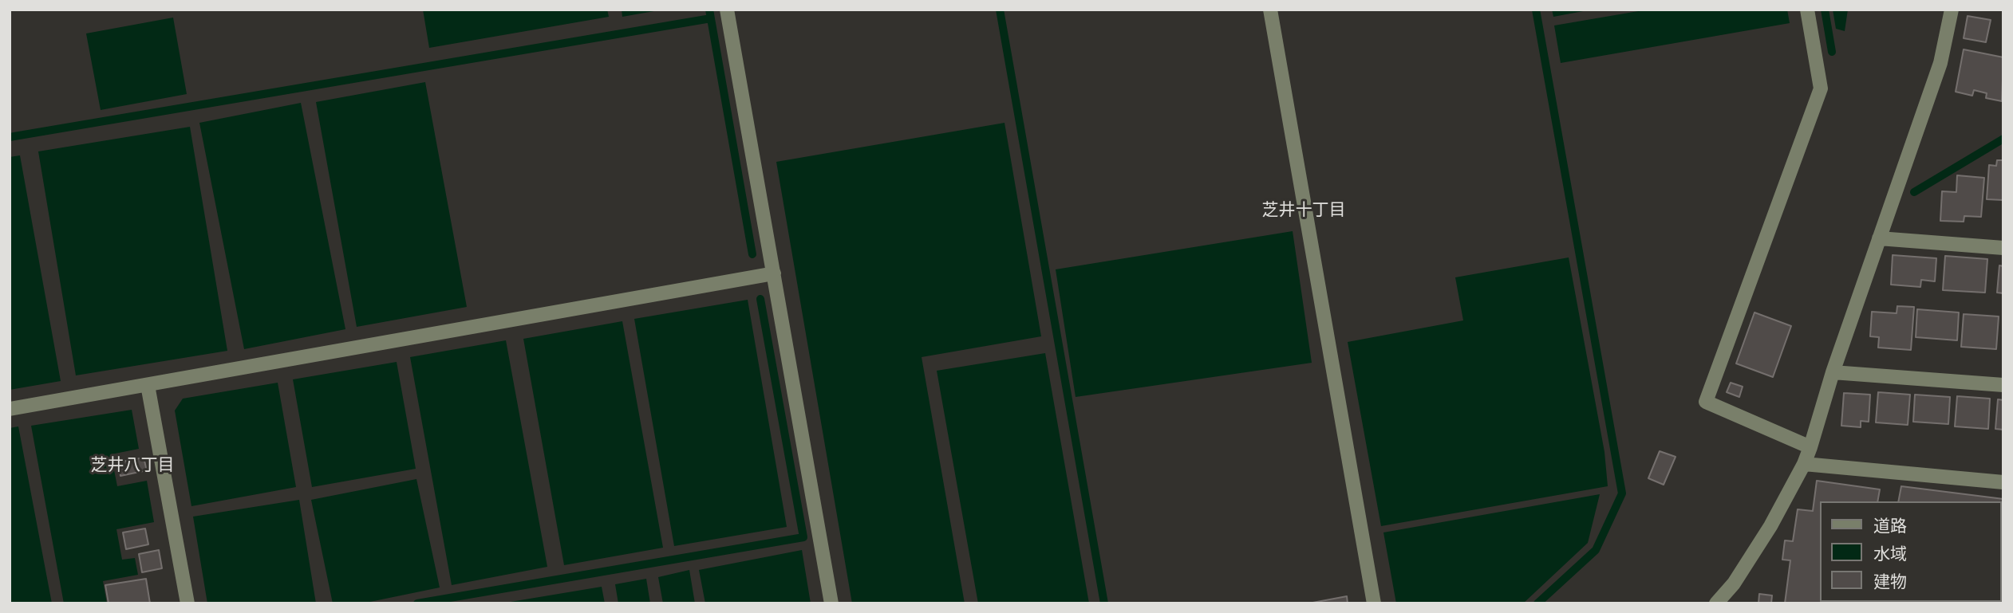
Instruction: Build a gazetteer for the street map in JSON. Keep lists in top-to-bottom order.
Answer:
{
  "districts": ["芝井十丁目", "芝井八丁目"],
  "legend": ["道路", "水域", "建物"]
}
